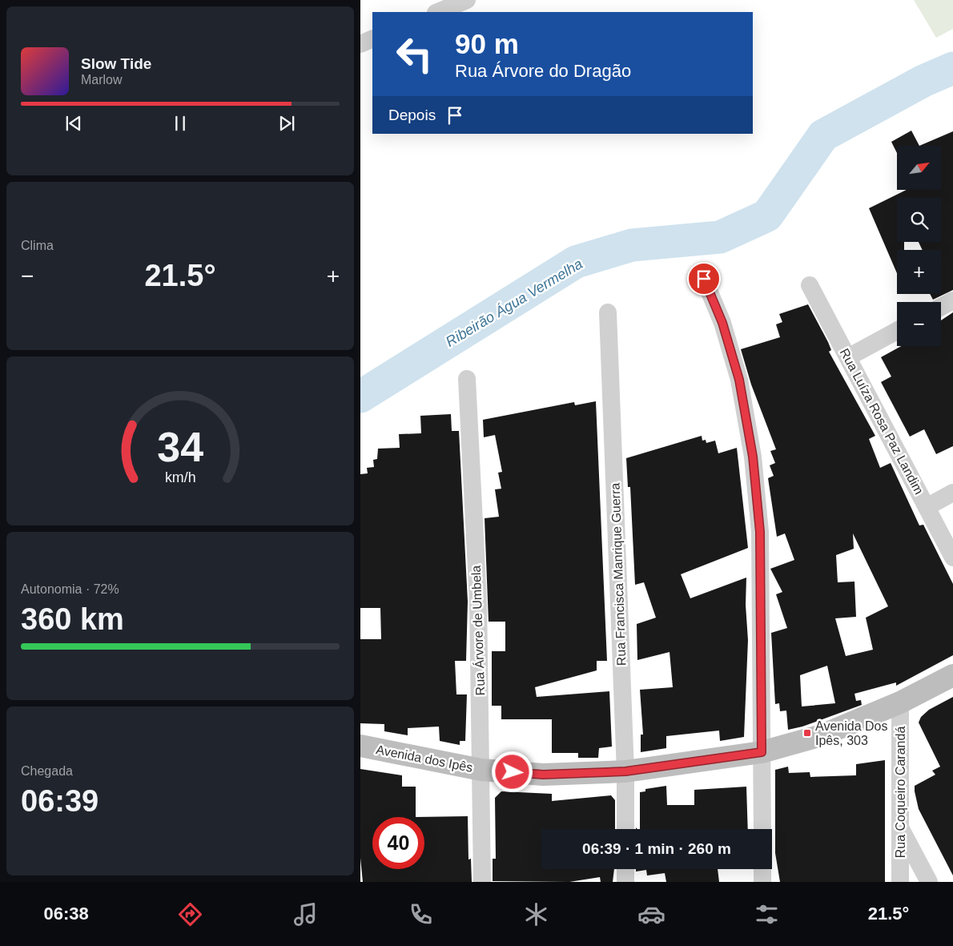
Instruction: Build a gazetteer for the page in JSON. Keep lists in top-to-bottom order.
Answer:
{
  "streets": {
    "street": [
      "Rua Luíza Rosa Paz Landim",
      "Rua Francisca Manrique Guerra",
      "Rua Árvore de Umbela",
      "Avenida dos Ipês",
      "Rua Coqueiro Carandá"
    ]
  },
  "crossings": [
    ["Rua Francisca Manrique Guerra", "Avenida dos Ipês"],
    ["Rua Árvore de Umbela", "Avenida dos Ipês"],
    ["Avenida dos Ipês", "Rua Coqueiro Carandá"]
  ],
  "water": ["Ribeirão Água Vermelha"],
  "places": {
    "transit": ["Avenida Dos Ipês, 303"]
  },
  "north": "top right",
  "page": {
    "turn": ["90 m", "Rua Árvore do Dragão"],
    "song": ["Slow Tide", "Marlow"],
    "then": "Depois",
    "map_buttons": ["+", "−"],
    "tile": [
      "Clima",
      ["Autonomia · 72%", "360 km"],
      ["Chegada", "06:39"]
    ],
    "heat": ["−", "21.5°", "+"],
    "limit": "40",
    "trip": "06:39 · 1 min · 260 m",
    "tabs": ["06:38", "21.5°"],
    "gauge": ["34", "km/h"]
  }
}
